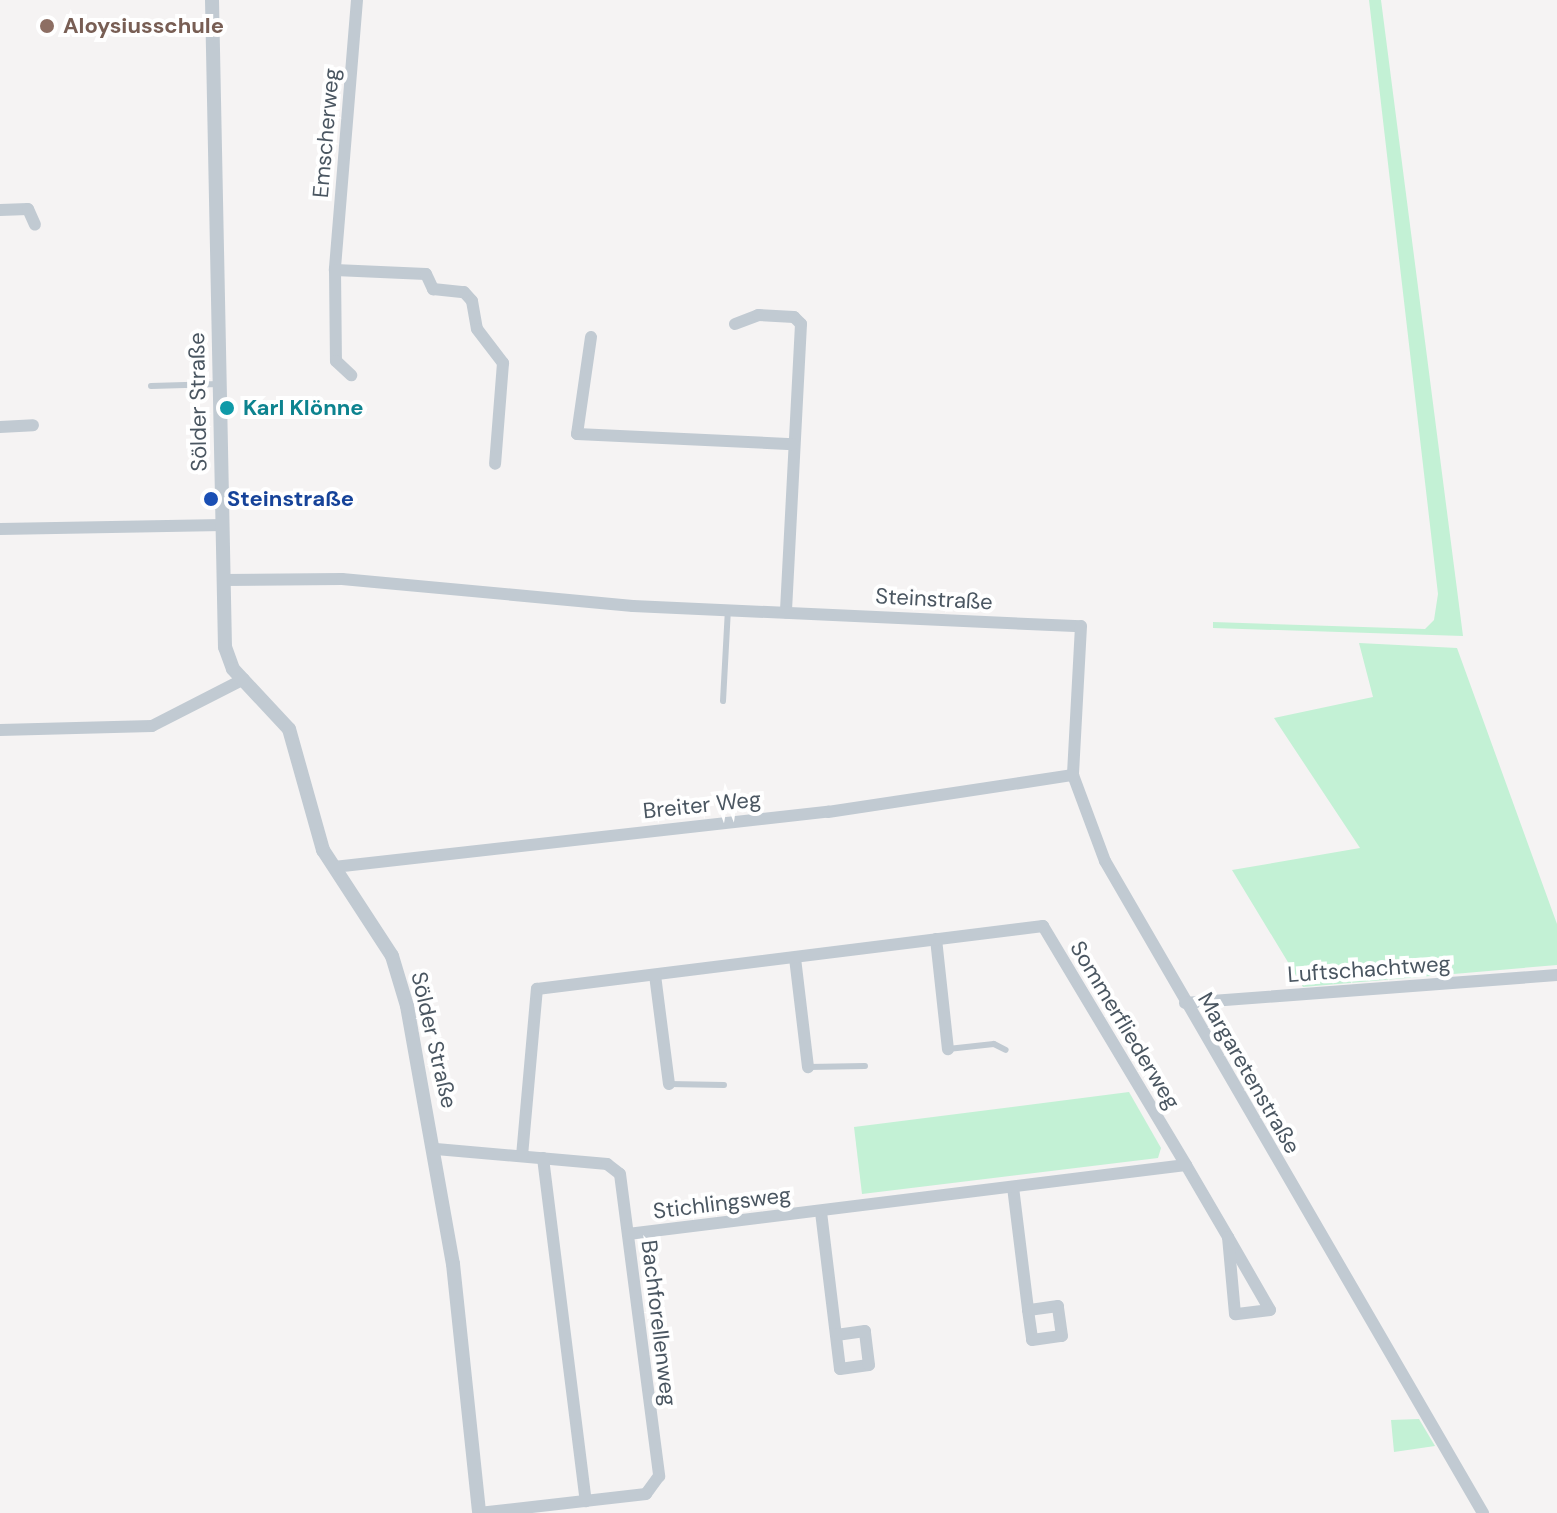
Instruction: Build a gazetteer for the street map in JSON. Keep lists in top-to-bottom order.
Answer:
{
  "streets": {
    "street": [
      "Emscherweg",
      "Sölder Straße",
      "Steinstraße",
      "Breiter Weg",
      "Luftschachtweg",
      "Sommerfliederweg",
      "Margaretenstraße",
      "Stichlingsweg",
      "Bachforellenweg"
    ]
  },
  "crossings": [
    ["Sölder Straße", "Steinstraße"],
    ["Sölder Straße", "Breiter Weg"],
    ["Sölder Straße", "Bachforellenweg"],
    ["Steinstraße", "Margaretenstraße"],
    ["Breiter Weg", "Margaretenstraße"],
    ["Luftschachtweg", "Margaretenstraße"],
    ["Sommerfliederweg", "Stichlingsweg"],
    ["Sommerfliederweg", "Bachforellenweg"],
    ["Stichlingsweg", "Bachforellenweg"]
  ],
  "places": ["Aloysiusschule", "Karl Klönne", "Steinstraße"]
}
